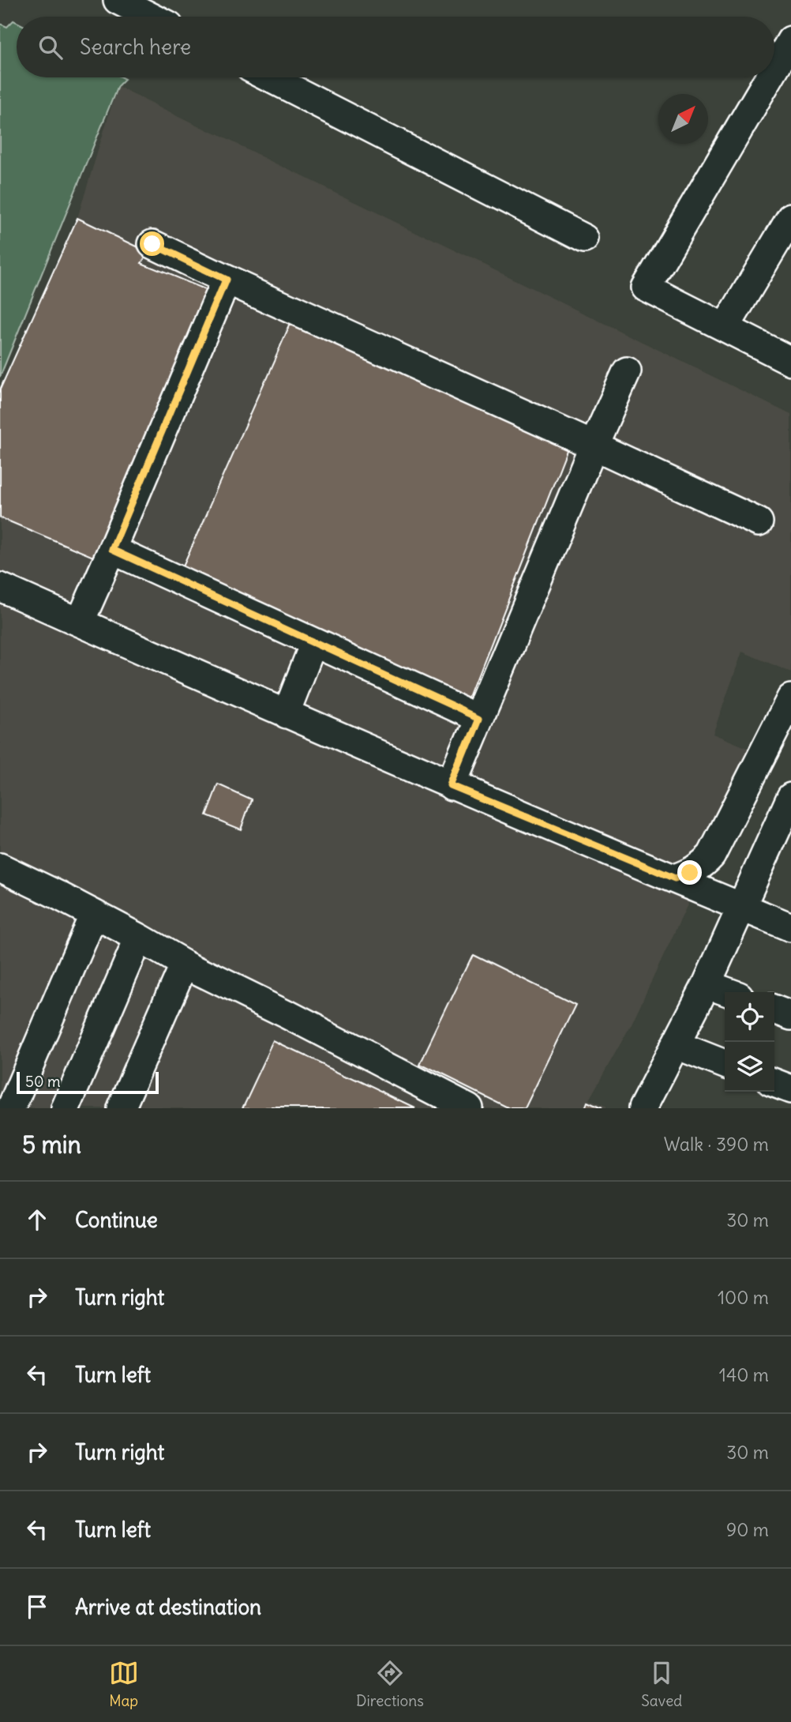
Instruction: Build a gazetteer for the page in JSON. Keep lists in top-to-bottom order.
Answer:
{
  "scale_bar": "50 m",
  "north": "top right",
  "page": {
    "search": "Search here",
    "scale": "50 m",
    "heading": ["5 min", "Walk · 390 m"],
    "list": [
      ["Continue", "30 m"],
      ["Turn right", "100 m"],
      ["Turn left", "140 m"],
      ["Turn right", "30 m"],
      ["Turn left", "90 m"],
      "Arrive at destination"
    ],
    "nav": ["Map", "Directions", "Saved"]
  }
}
